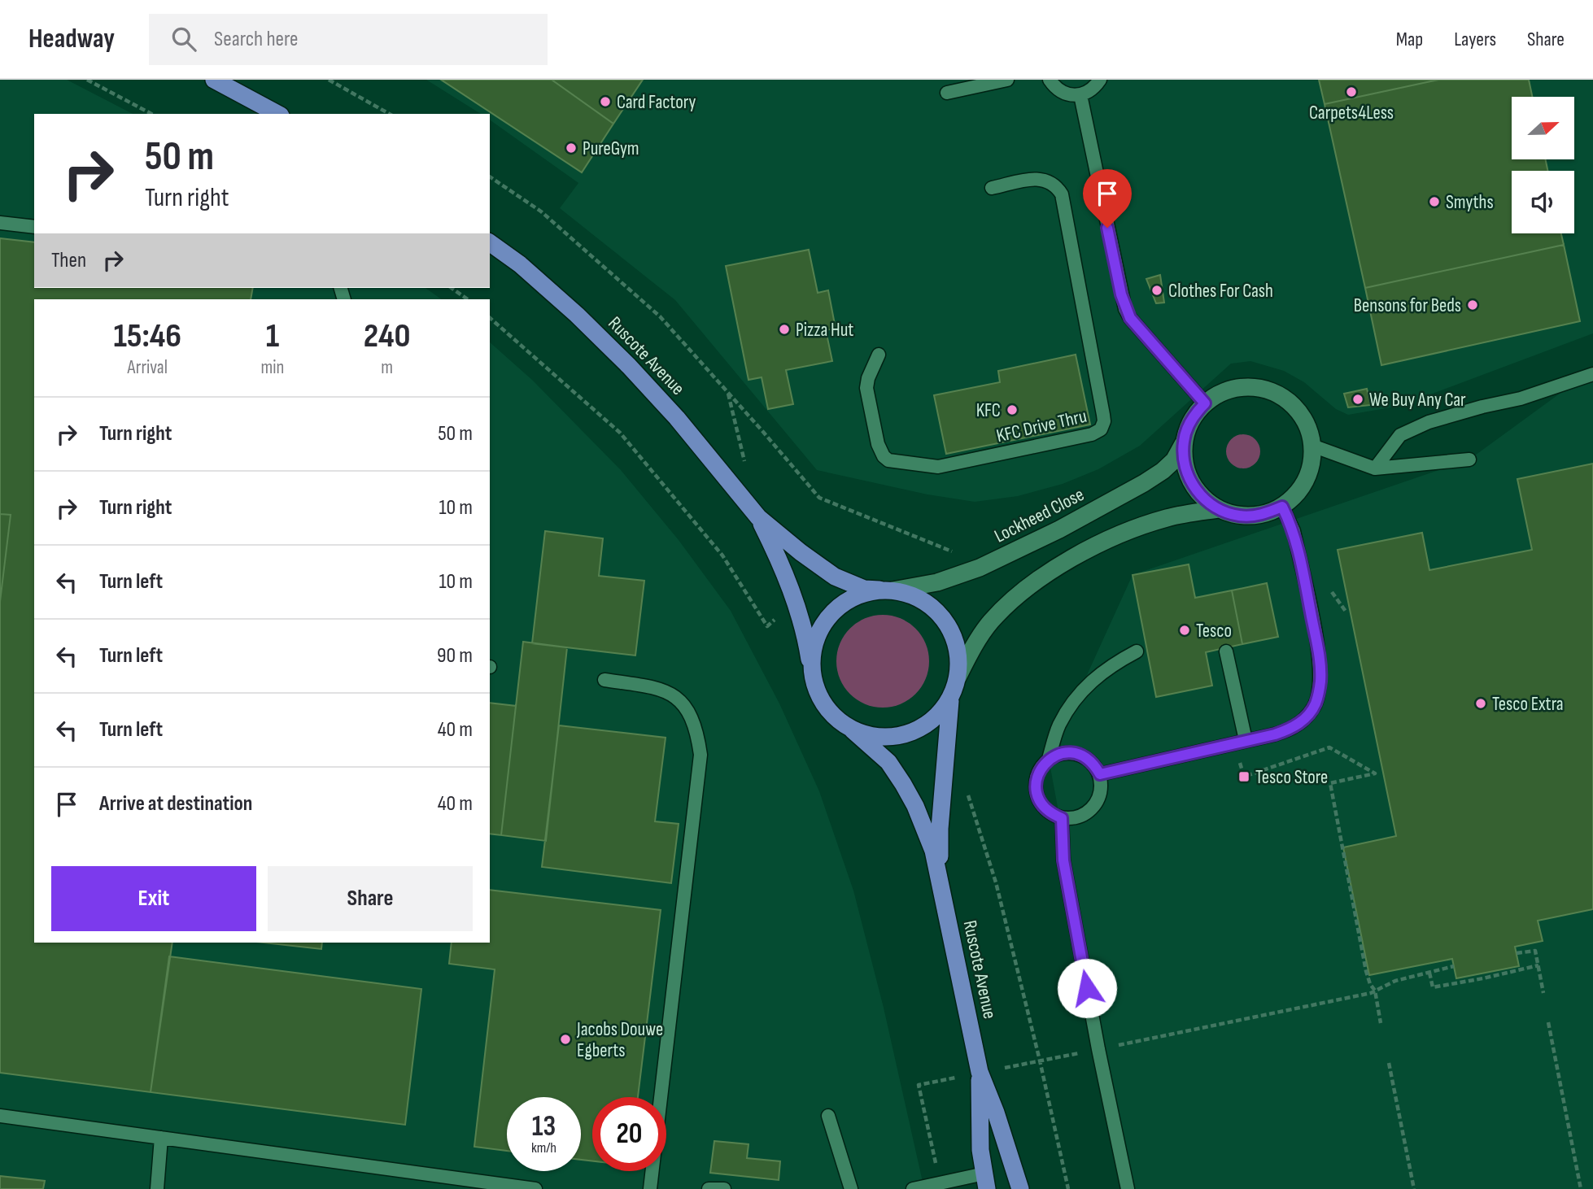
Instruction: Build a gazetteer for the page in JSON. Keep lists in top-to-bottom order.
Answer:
{
  "streets": {
    "main road": ["Ruscote Avenue"],
    "street": ["Lockheed Close"],
    "lane": ["KFC Drive Thru"]
  },
  "crossings": [
    ["Ruscote Avenue", "Lockheed Close"]
  ],
  "places": {
    "other": [
      "Carpets4Less",
      "Card Factory",
      "PureGym",
      "Smyths",
      "Clothes For Cash",
      "Bensons for Beds",
      "Pizza Hut",
      "We Buy Any Car",
      "KFC",
      "Tesco",
      "Tesco Extra",
      "Jacobs Douwe Egberts"
    ],
    "transit": ["Tesco Store"]
  },
  "north": "right",
  "page": {
    "header": "Headway",
    "search": "Search here",
    "nav": ["Map", "Layers", "Share"],
    "turn": ["50 m", "Turn right"],
    "then": "Then",
    "eta": [
      "15:46",
      "Arrival",
      "1",
      "min",
      "240",
      "m"
    ],
    "list": [
      {
        "name": "Turn right",
        "value": "50 m"
      },
      {
        "name": "Turn right",
        "value": "10 m"
      },
      {
        "name": "Turn left",
        "value": "10 m"
      },
      {
        "name": "Turn left",
        "value": "90 m"
      },
      {
        "name": "Turn left",
        "value": "40 m"
      },
      {
        "name": "Arrive at destination",
        "value": "40 m"
      }
    ],
    "buttons": ["Exit", "Share"],
    "speed": "13 km/h",
    "limit": "20"
  }
}
